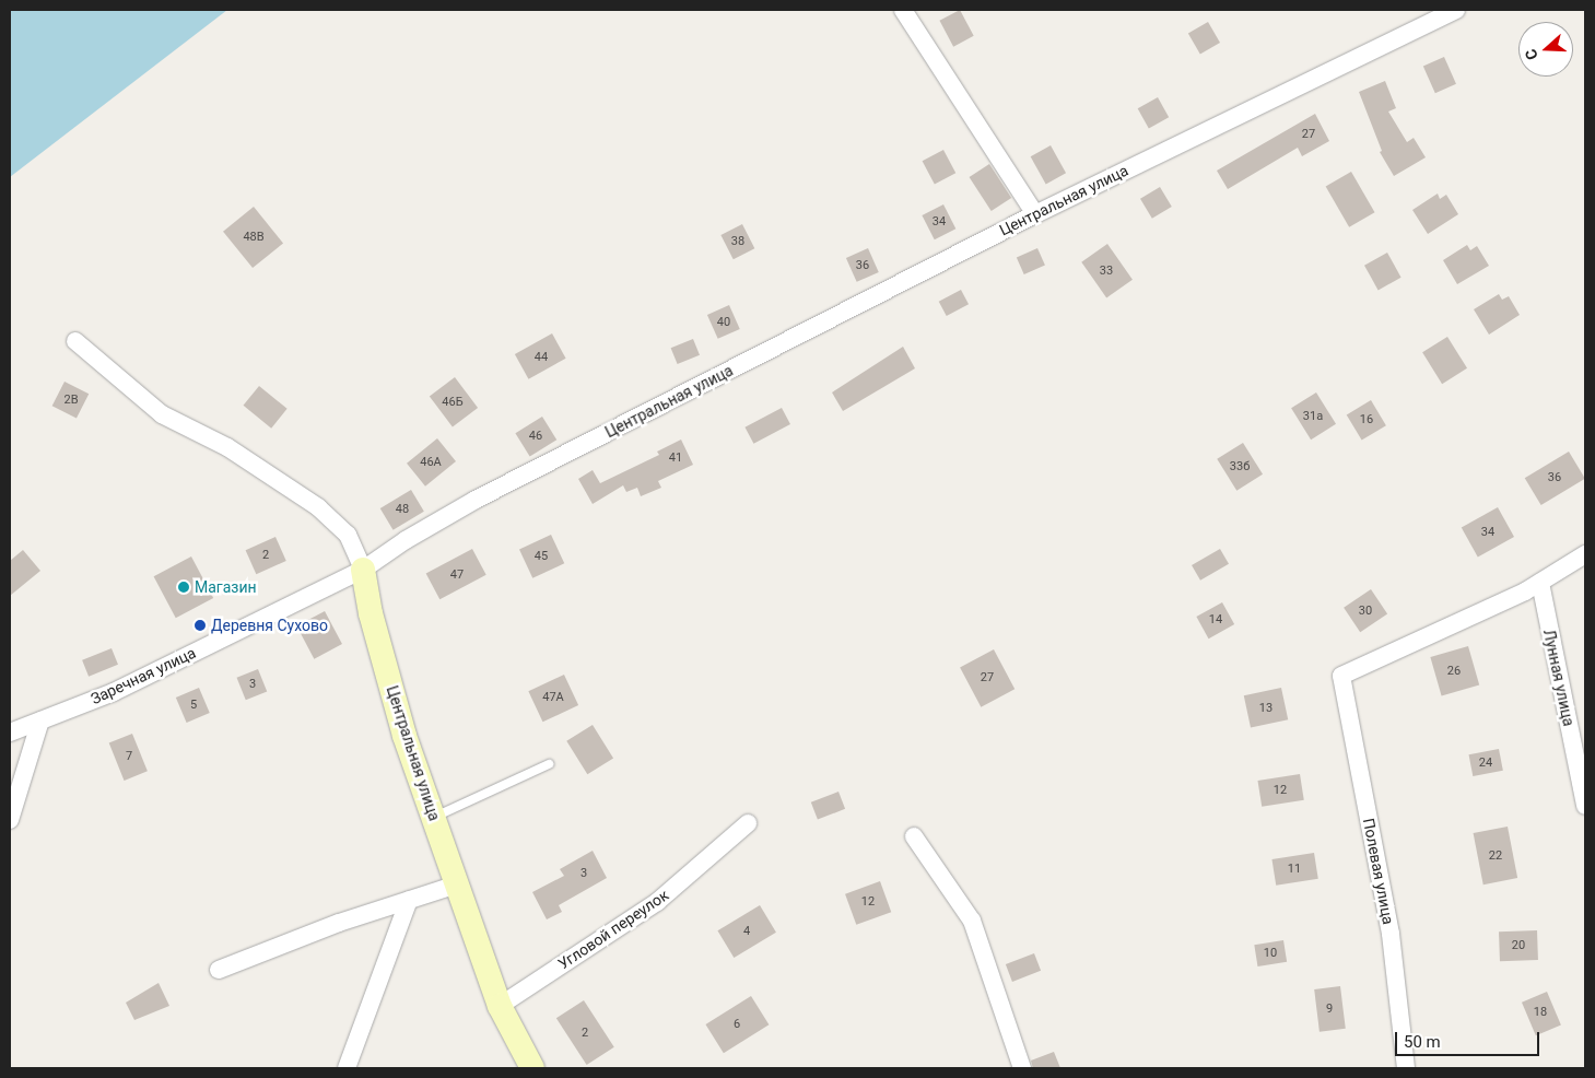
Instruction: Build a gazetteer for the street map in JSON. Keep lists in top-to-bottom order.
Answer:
{
  "streets": {
    "street": [
      "Центральная улица",
      "Заречная улица",
      "Лунная улица",
      "Полевая улица",
      "Угловой переулок"
    ]
  },
  "crossings": [
    ["Центральная улица", "Заречная улица"],
    ["Центральная улица", "Угловой переулок"],
    ["Лунная улица", "Полевая улица"]
  ],
  "places": ["Магазин", "Деревня Сухово"],
  "house_numbers": [
    "27",
    "34",
    "48В",
    "38",
    "36",
    "33",
    "40",
    "44",
    "2В",
    "46Б",
    "31а",
    "16",
    "46",
    "41",
    "46А",
    "33б",
    "36",
    "48",
    "34",
    "2",
    "45",
    "47",
    "30",
    "14",
    "26",
    "27",
    "3",
    "47А",
    "5",
    "13",
    "7",
    "24",
    "12",
    "22",
    "11",
    "3",
    "12",
    "4",
    "20",
    "10",
    "9",
    "18",
    "6",
    "2"
  ],
  "scale_bar": "50 m",
  "north": "left"
}
